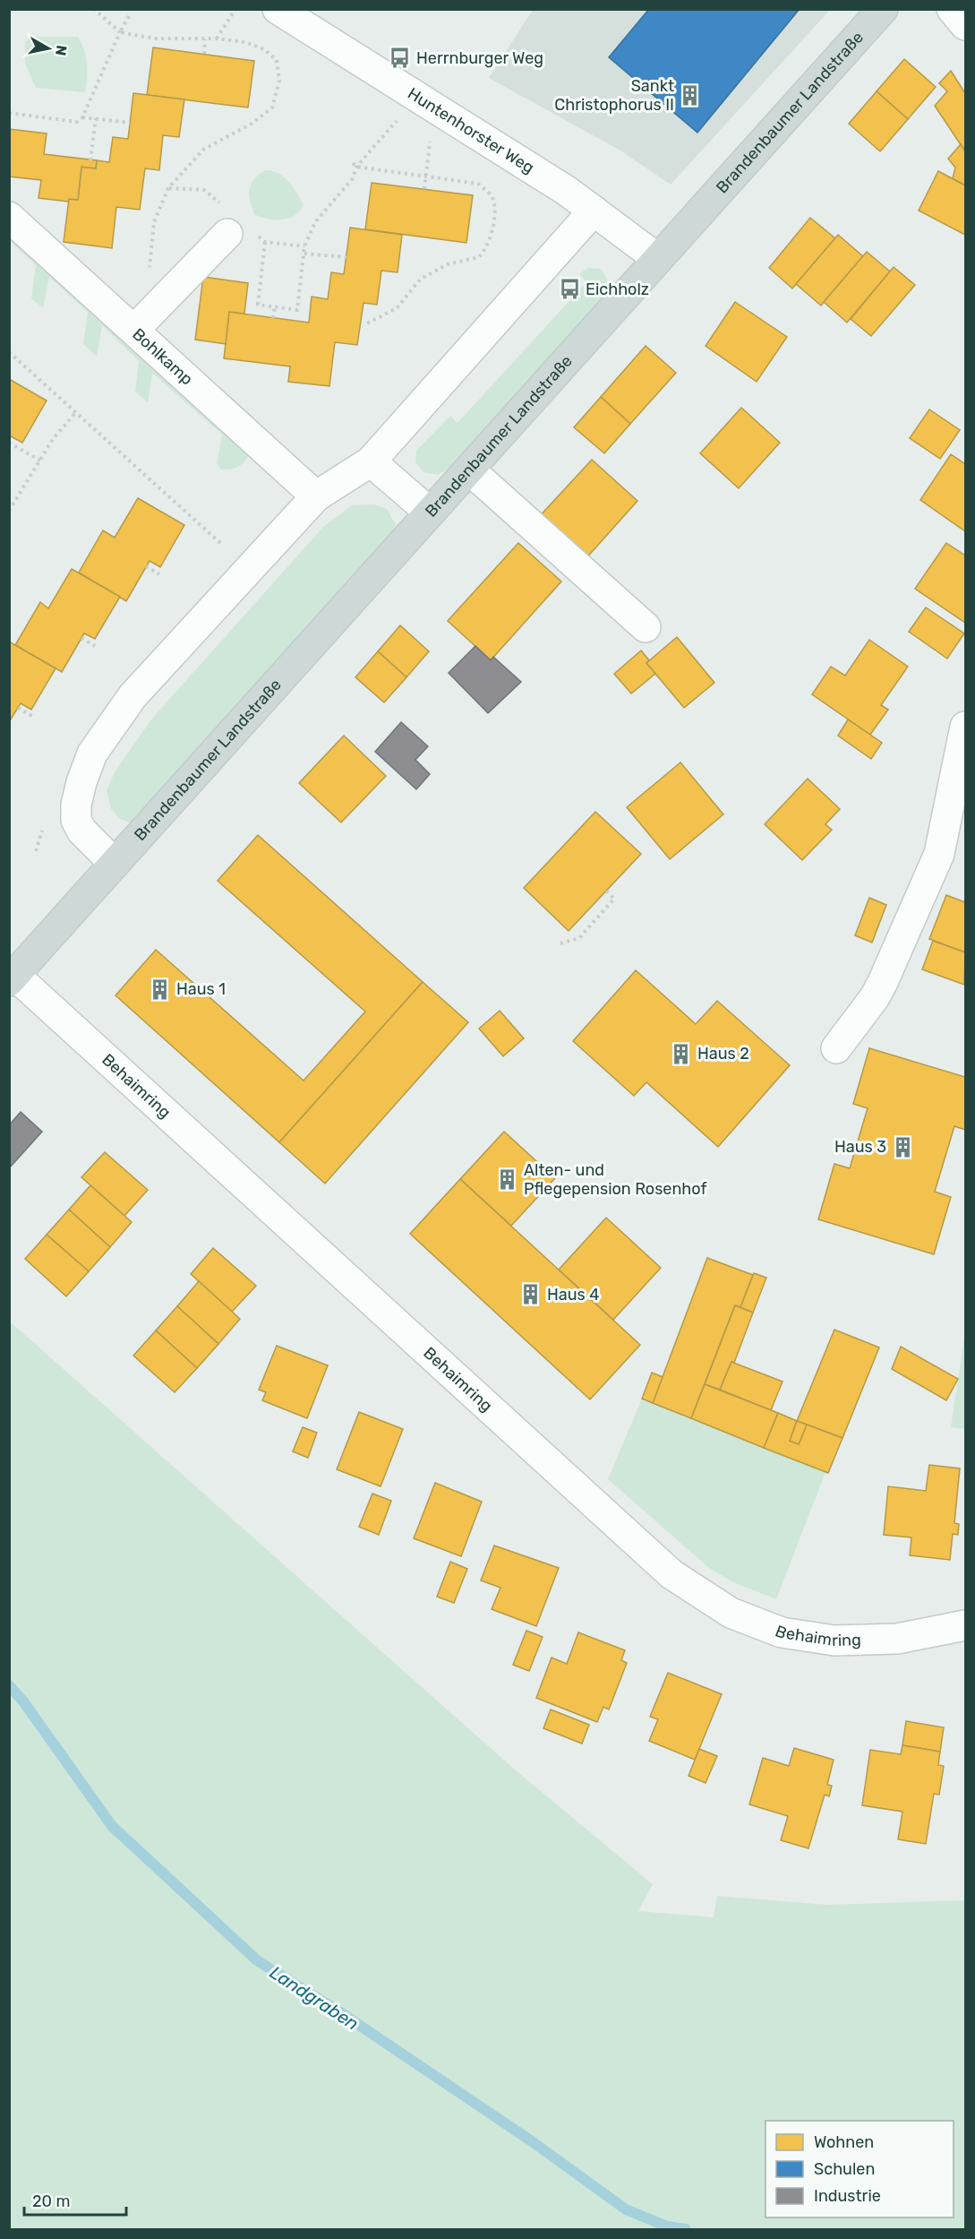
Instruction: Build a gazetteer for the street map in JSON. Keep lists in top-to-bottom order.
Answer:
{
  "streets": {
    "main road": ["Brandenbaumer Landstraße"],
    "street": ["Huntenhorster Weg", "Bohlkamp", "Behaimring"]
  },
  "crossings": [
    ["Brandenbaumer Landstraße", "Huntenhorster Weg"],
    ["Brandenbaumer Landstraße", "Behaimring"]
  ],
  "water": ["Landgraben"],
  "places": {
    "bus stop": ["Herrnburger Weg", "Eichholz"],
    "building": [
      "Sankt Christophorus II",
      "Haus 1",
      "Haus 2",
      "Haus 3",
      "Alten- und Pflegepension Rosenhof",
      "Haus 4"
    ]
  },
  "legend": ["Wohnen", "Schulen", "Industrie"],
  "scale_bar": "20 m",
  "north": "right"
}
